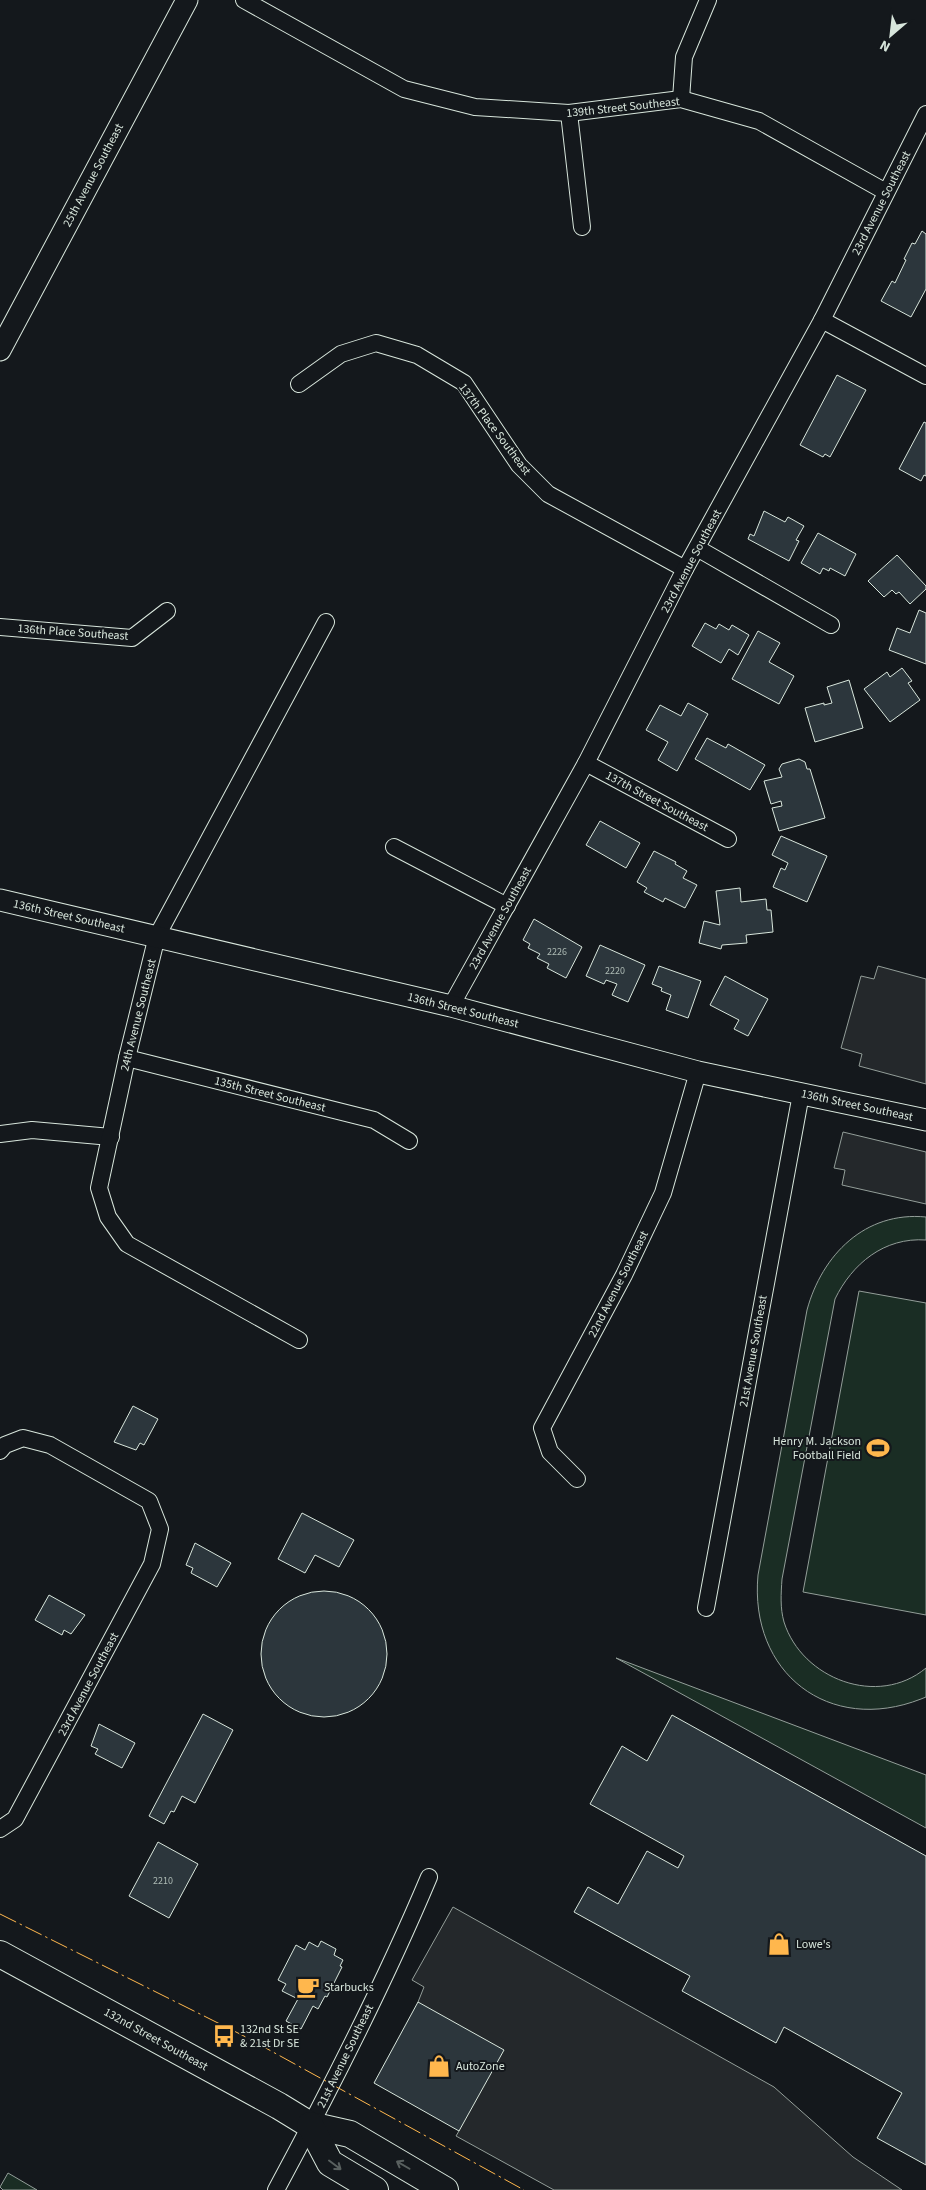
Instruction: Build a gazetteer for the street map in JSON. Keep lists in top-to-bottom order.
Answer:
{
  "streets": {
    "main road": ["132nd Street Southeast"],
    "street": [
      "139th Street Southeast",
      "25th Avenue Southeast",
      "23rd Avenue Southeast",
      "137th Place Southeast",
      "136th Place Southeast",
      "137th Street Southeast",
      "136th Street Southeast",
      "24th Avenue Southeast",
      "135th Street Southeast",
      "22nd Avenue Southeast",
      "21st Avenue Southeast"
    ]
  },
  "crossings": [
    ["139th Street Southeast", "23rd Avenue Southeast"],
    ["23rd Avenue Southeast", "137th Place Southeast"],
    ["23rd Avenue Southeast", "137th Street Southeast"],
    ["23rd Avenue Southeast", "136th Street Southeast"],
    ["136th Street Southeast", "24th Avenue Southeast"],
    ["136th Street Southeast", "22nd Avenue Southeast"],
    ["136th Street Southeast", "21st Avenue Southeast"],
    ["24th Avenue Southeast", "135th Street Southeast"],
    ["21st Avenue Southeast", "132nd Street Southeast"]
  ],
  "places": {
    "sports": ["Henry M. Jackson Football Field"],
    "shop": ["Lowe's", "AutoZone"],
    "cafe": ["Starbucks"],
    "bus stop": ["132nd St SE & 21st Dr SE"]
  },
  "house_numbers": ["2226", "2220", "2210"],
  "north": "bottom left"
}
